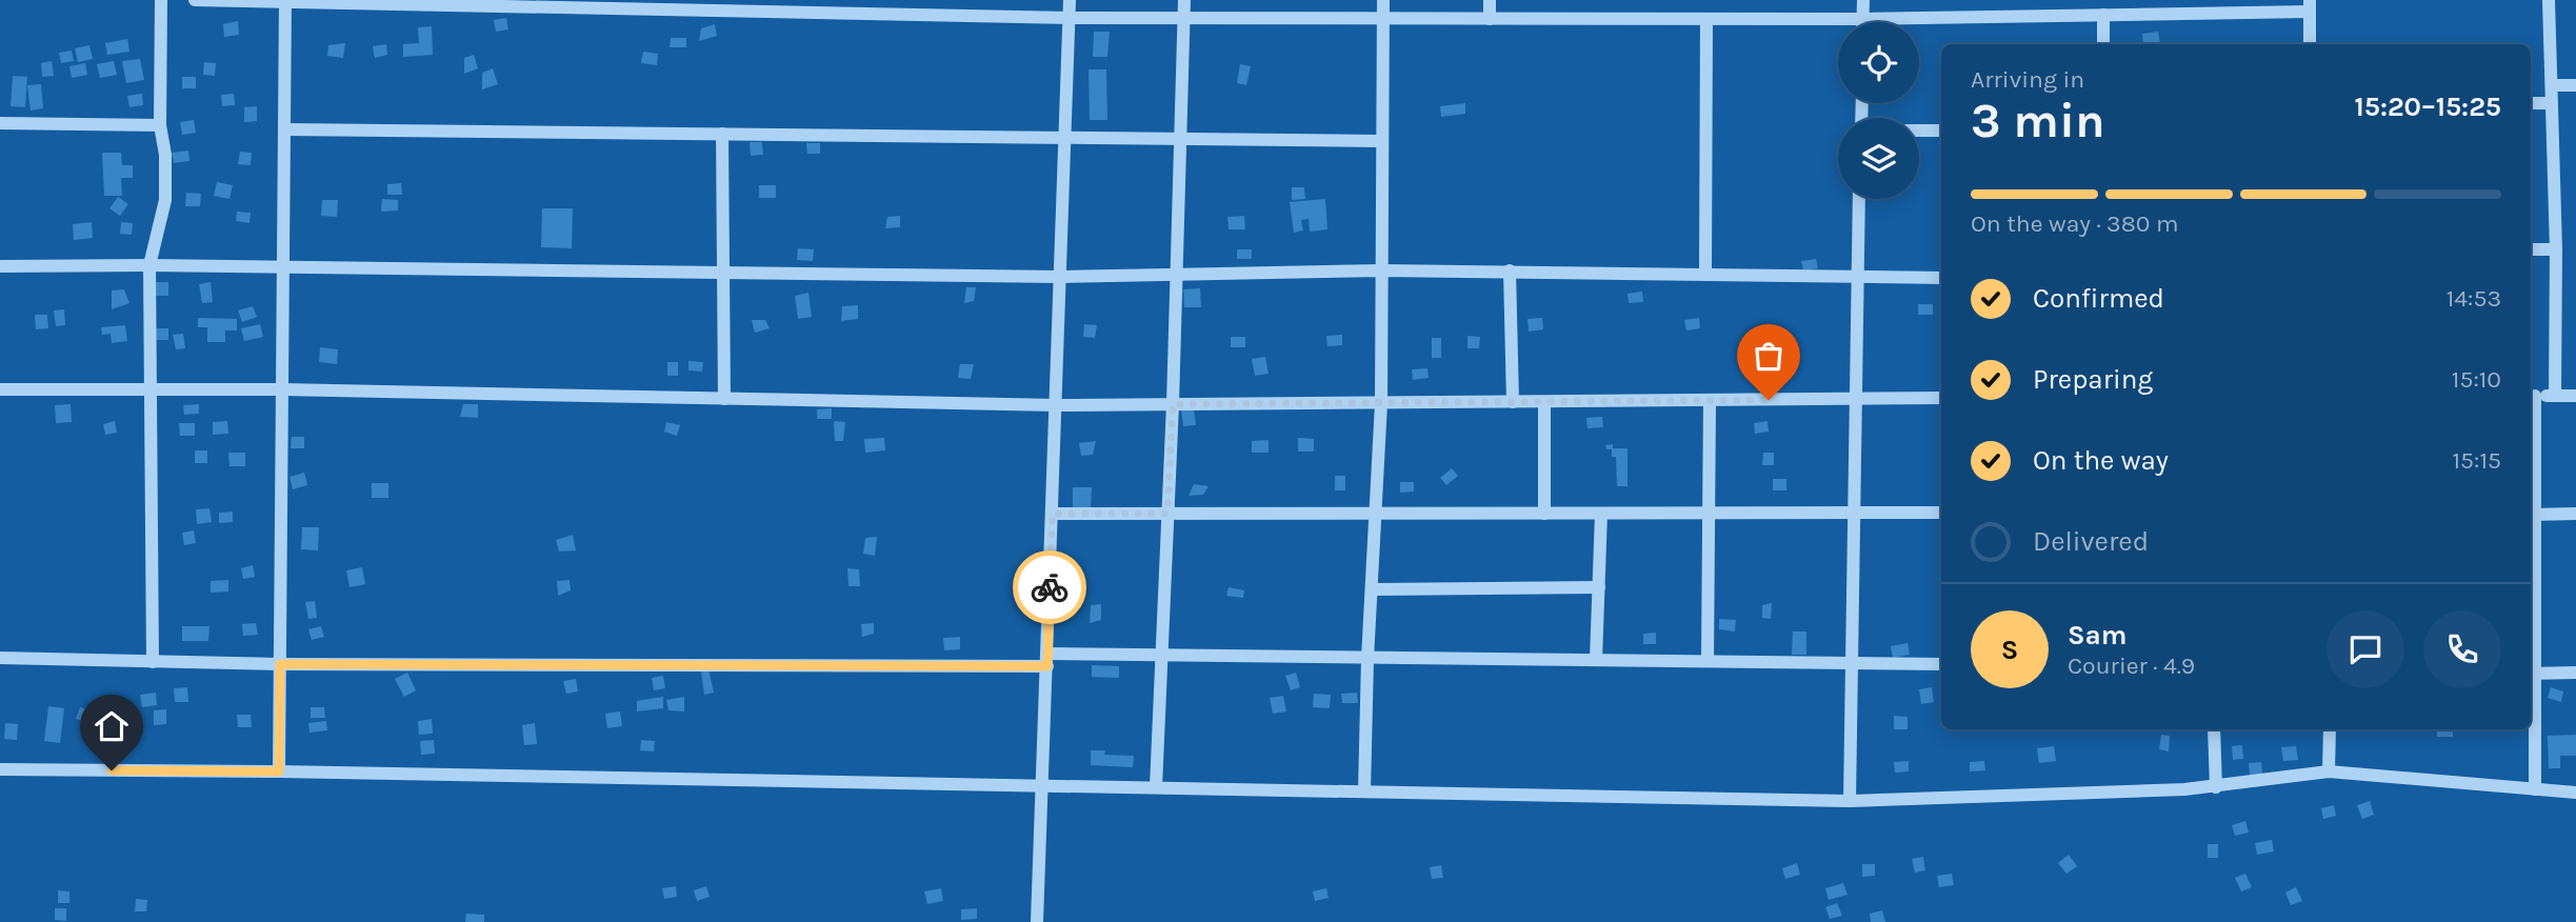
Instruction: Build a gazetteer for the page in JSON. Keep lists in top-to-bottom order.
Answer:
{
  "page": {
    "heading": ["3 min", "Arriving in", "15:20–15:25"],
    "panel": ["Sam", "Courier · 4.9"],
    "bar": "On the way · 380 m",
    "list": [
      ["Confirmed", "14:53"],
      ["Preparing", "15:10"],
      ["On the way", "15:15"],
      "Delivered"
    ],
    "round": "S"
  }
}
